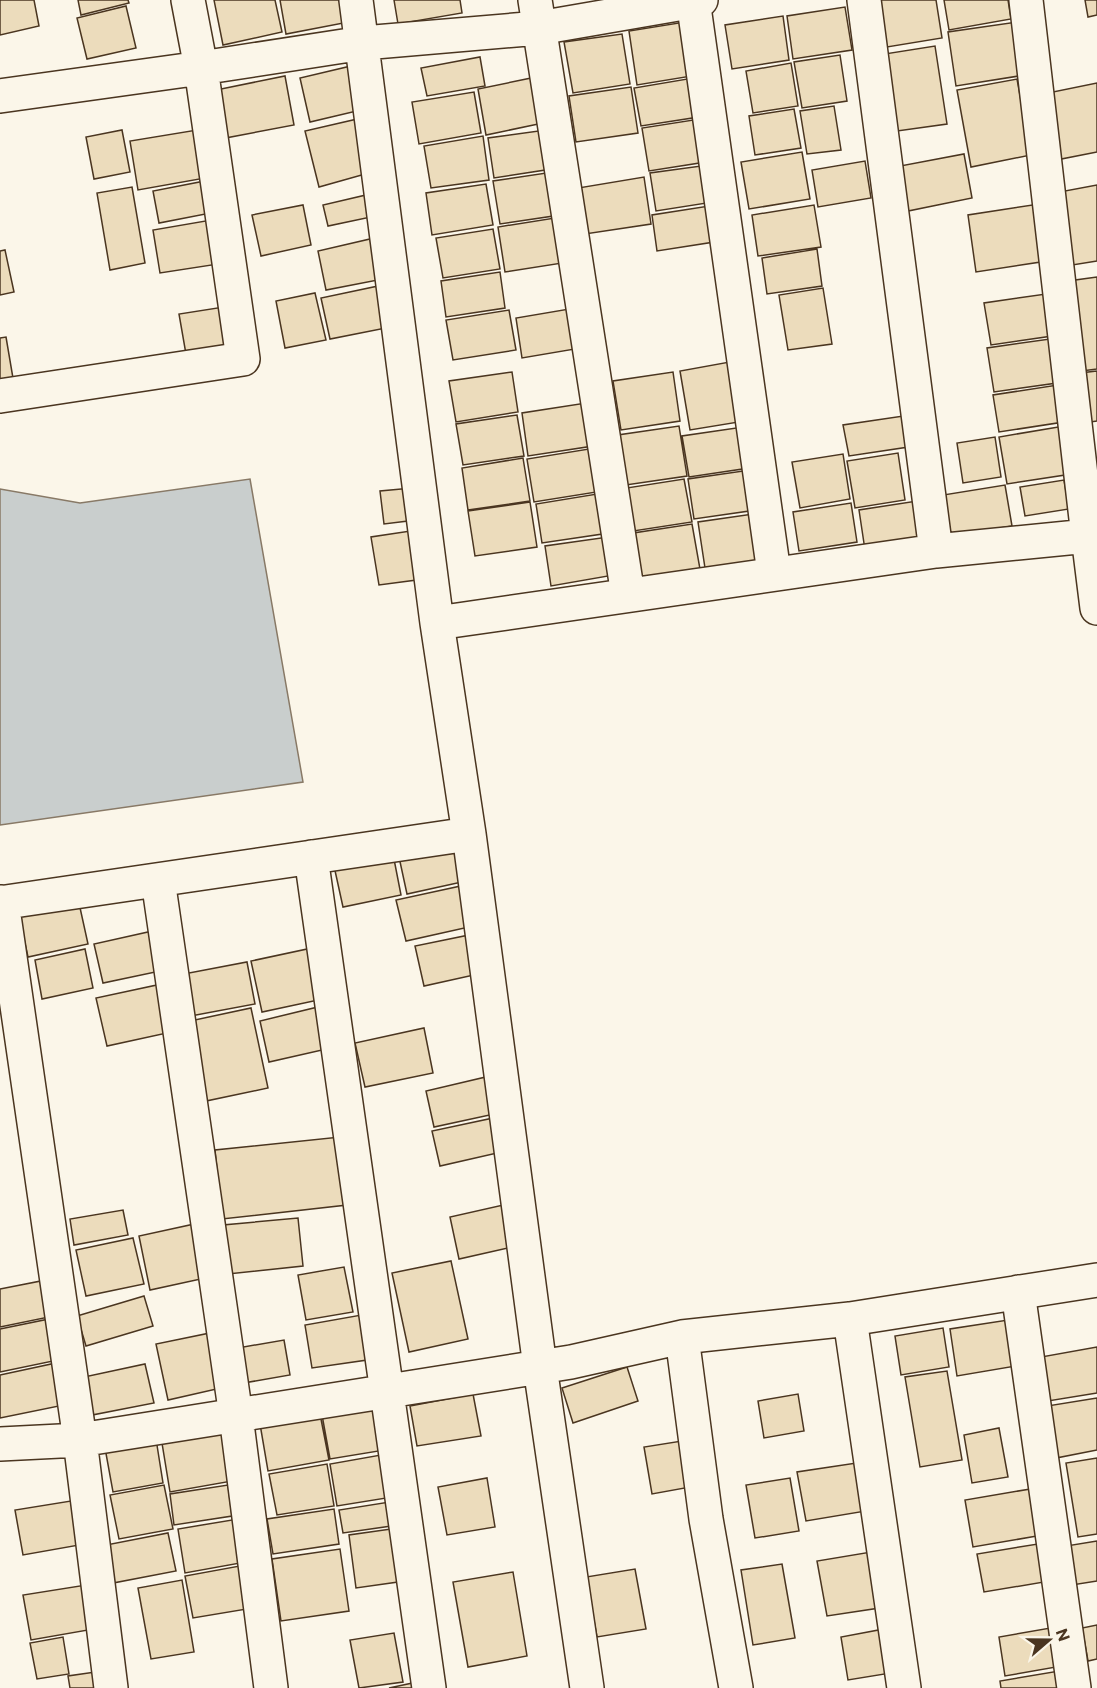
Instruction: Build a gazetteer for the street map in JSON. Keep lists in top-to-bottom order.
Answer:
{
  "north": "right"
}
